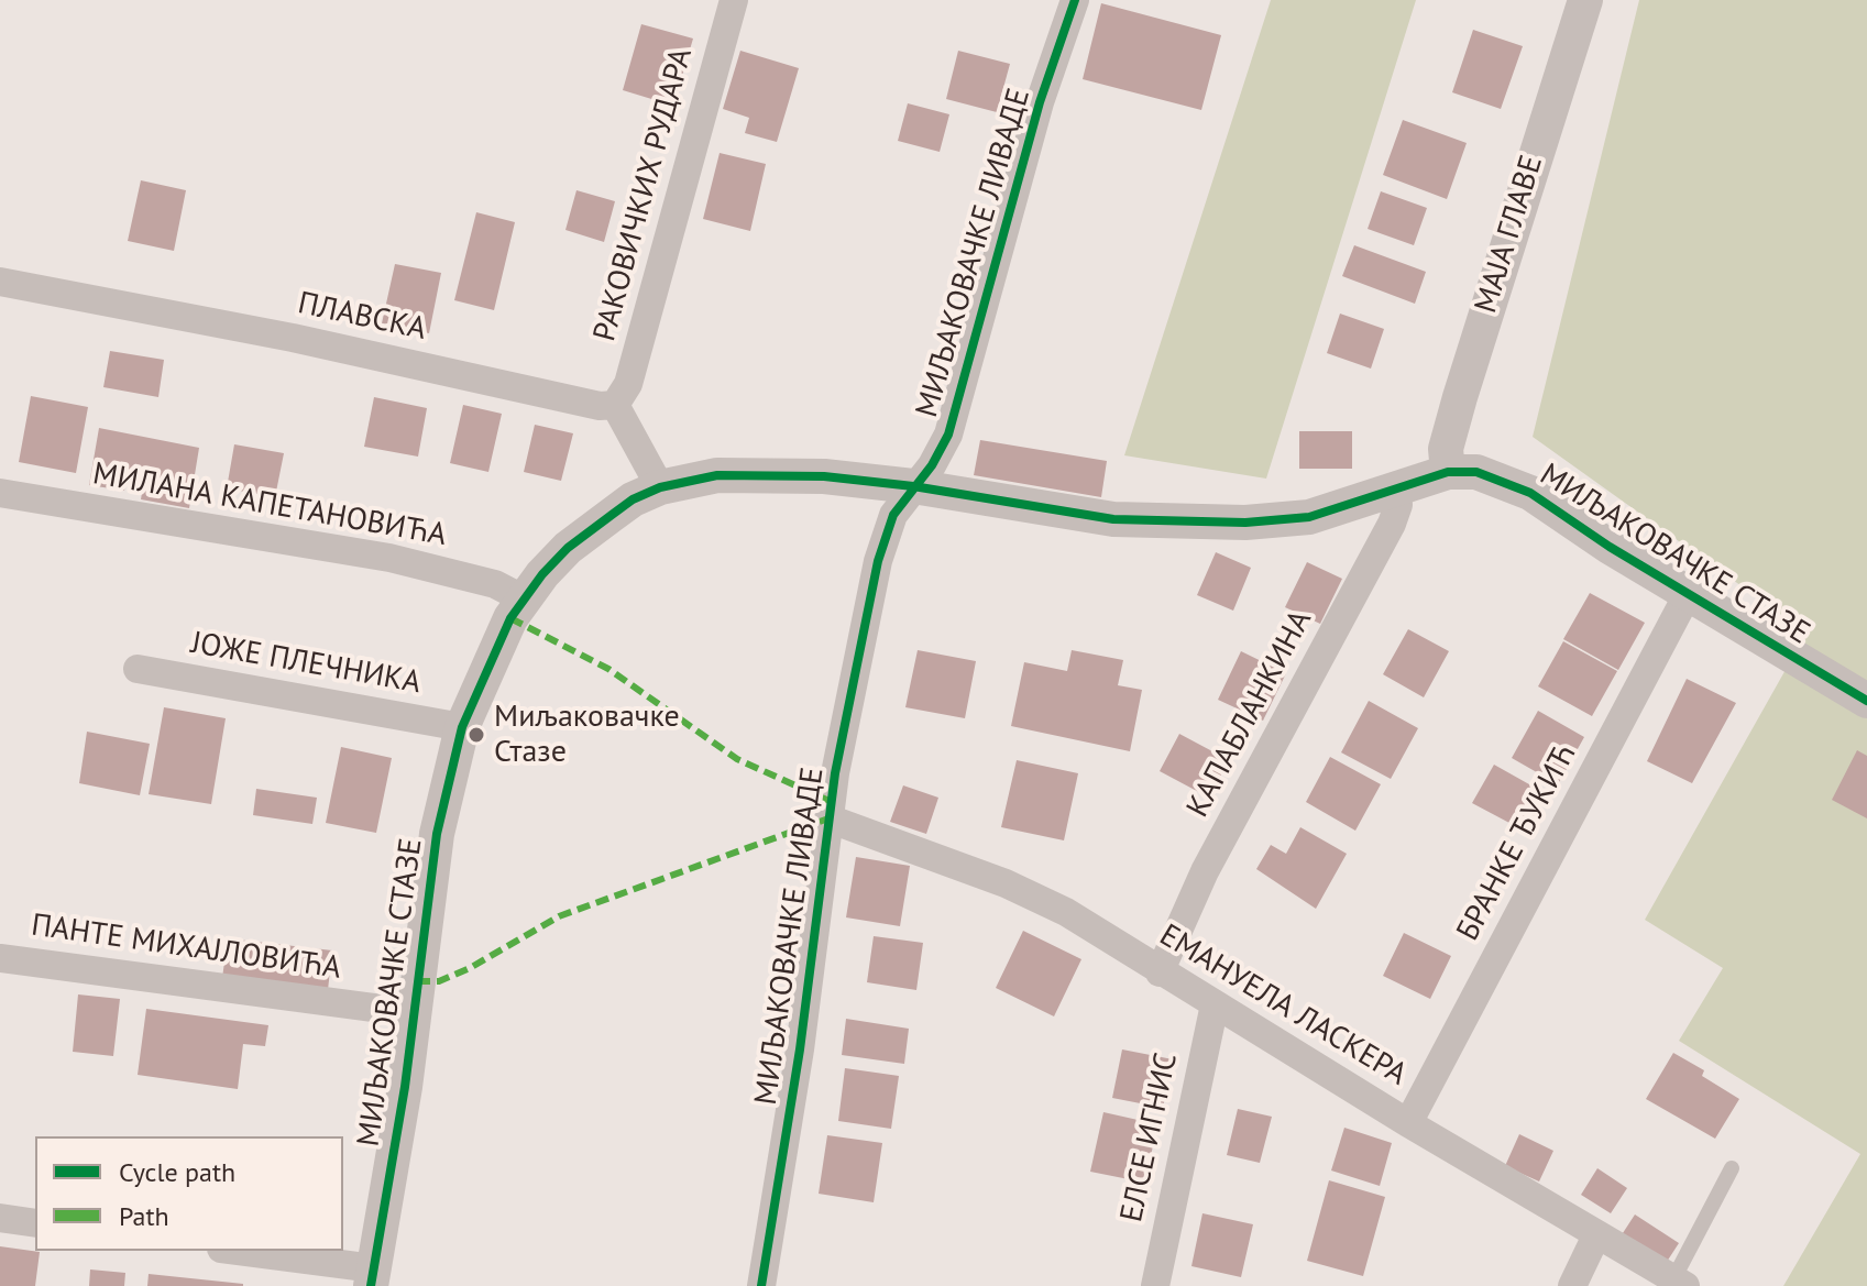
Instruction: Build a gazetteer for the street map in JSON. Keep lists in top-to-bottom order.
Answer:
{
  "streets": {
    "street": [
      "РАКОВИЧКИХ РУДАРА",
      "МАЈА ГЛАВЕ",
      "МИЉАКОВАЧКЕ ЛИВАДЕ",
      "ПЛАВСКА",
      "МИЛАНА КАПЕТАНОВИЋА",
      "МИЉАКОВАЧКЕ СТАЗЕ",
      "ЈОЖЕ ПЛЕЧНИКА",
      "КАПАБЛАНКИНА",
      "БРАНКЕ ЂУКИЋ",
      "ПАНТЕ МИХАЈЛОВИЋА",
      "ЕМАНУЕЛА ЛАСКЕРА",
      "ЕЛСЕ ИГНИС"
    ]
  },
  "crossings": [
    ["РАКОВИЧКИХ РУДАРА", "ПЛАВСКА"],
    ["МАЈА ГЛАВЕ", "МИЉАКОВАЧКЕ СТАЗЕ"],
    ["МИЉАКОВАЧКЕ ЛИВАДЕ", "МИЉАКОВАЧКЕ СТАЗЕ"],
    ["МИЉАКОВАЧКЕ ЛИВАДЕ", "ЕМАНУЕЛА ЛАСКЕРА"],
    ["МИЛАНА КАПЕТАНОВИЋА", "МИЉАКОВАЧКЕ СТАЗЕ"],
    ["МИЉАКОВАЧКЕ СТАЗЕ", "ЈОЖЕ ПЛЕЧНИКА"],
    ["МИЉАКОВАЧКЕ СТАЗЕ", "КАПАБЛАНКИНА"],
    ["МИЉАКОВАЧКЕ СТАЗЕ", "БРАНКЕ ЂУКИЋ"],
    ["МИЉАКОВАЧКЕ СТАЗЕ", "ПАНТЕ МИХАЈЛОВИЋА"],
    ["КАПАБЛАНКИНА", "ЕМАНУЕЛА ЛАСКЕРА"],
    ["БРАНКЕ ЂУКИЋ", "ЕМАНУЕЛА ЛАСКЕРА"],
    ["ЕМАНУЕЛА ЛАСКЕРА", "ЕЛСЕ ИГНИС"]
  ],
  "places": ["Миљаковачке Стазе"],
  "legend": ["Cycle path", "Path"]
}
